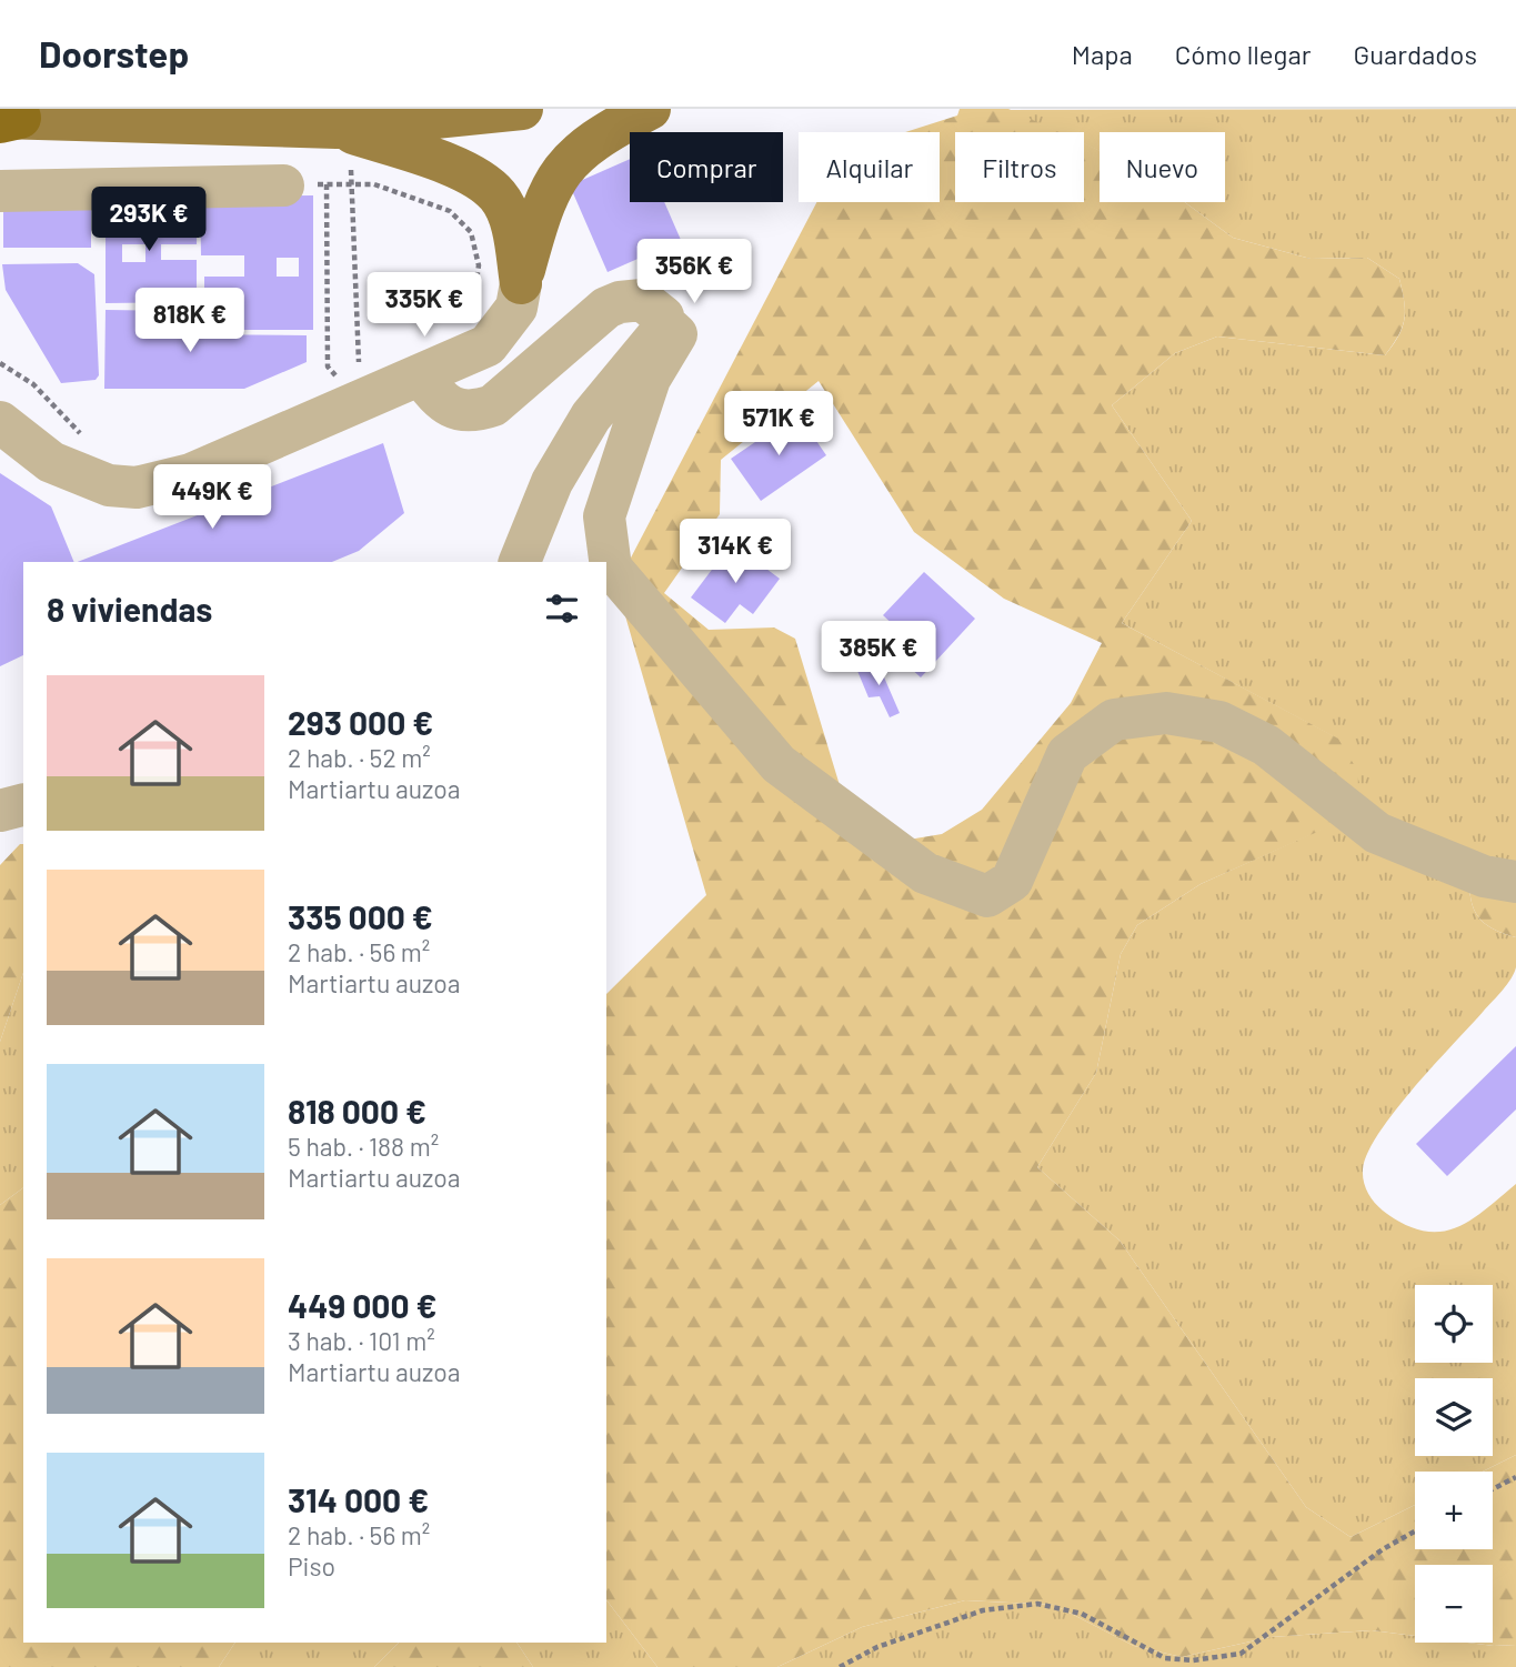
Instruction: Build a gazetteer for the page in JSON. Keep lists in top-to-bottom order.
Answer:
{
  "page": {
    "header": "Doorstep",
    "nav": ["Mapa", "Cómo llegar", "Guardados"],
    "chip": [
      "Comprar",
      "Alquilar",
      "Filtros",
      "Nuevo"
    ],
    "price": [
      "293K €",
      "356K €",
      "335K €",
      "818K €",
      "571K €",
      "449K €",
      "314K €",
      "385K €"
    ],
    "heading": "8 viviendas",
    "list": [
      {
        "name": "293 000 €",
        "note": "2 hab. · 52 m² · Martiartu auzoa"
      },
      {
        "name": "335 000 €",
        "note": "2 hab. · 56 m² · Martiartu auzoa"
      },
      {
        "name": "818 000 €",
        "note": "5 hab. · 188 m² · Martiartu auzoa"
      },
      {
        "name": "449 000 €",
        "note": "3 hab. · 101 m² · Martiartu auzoa"
      },
      {
        "name": "314 000 €",
        "note": "2 hab. · 56 m² · Piso"
      }
    ],
    "map_buttons": ["+", "−"]
  }
}
